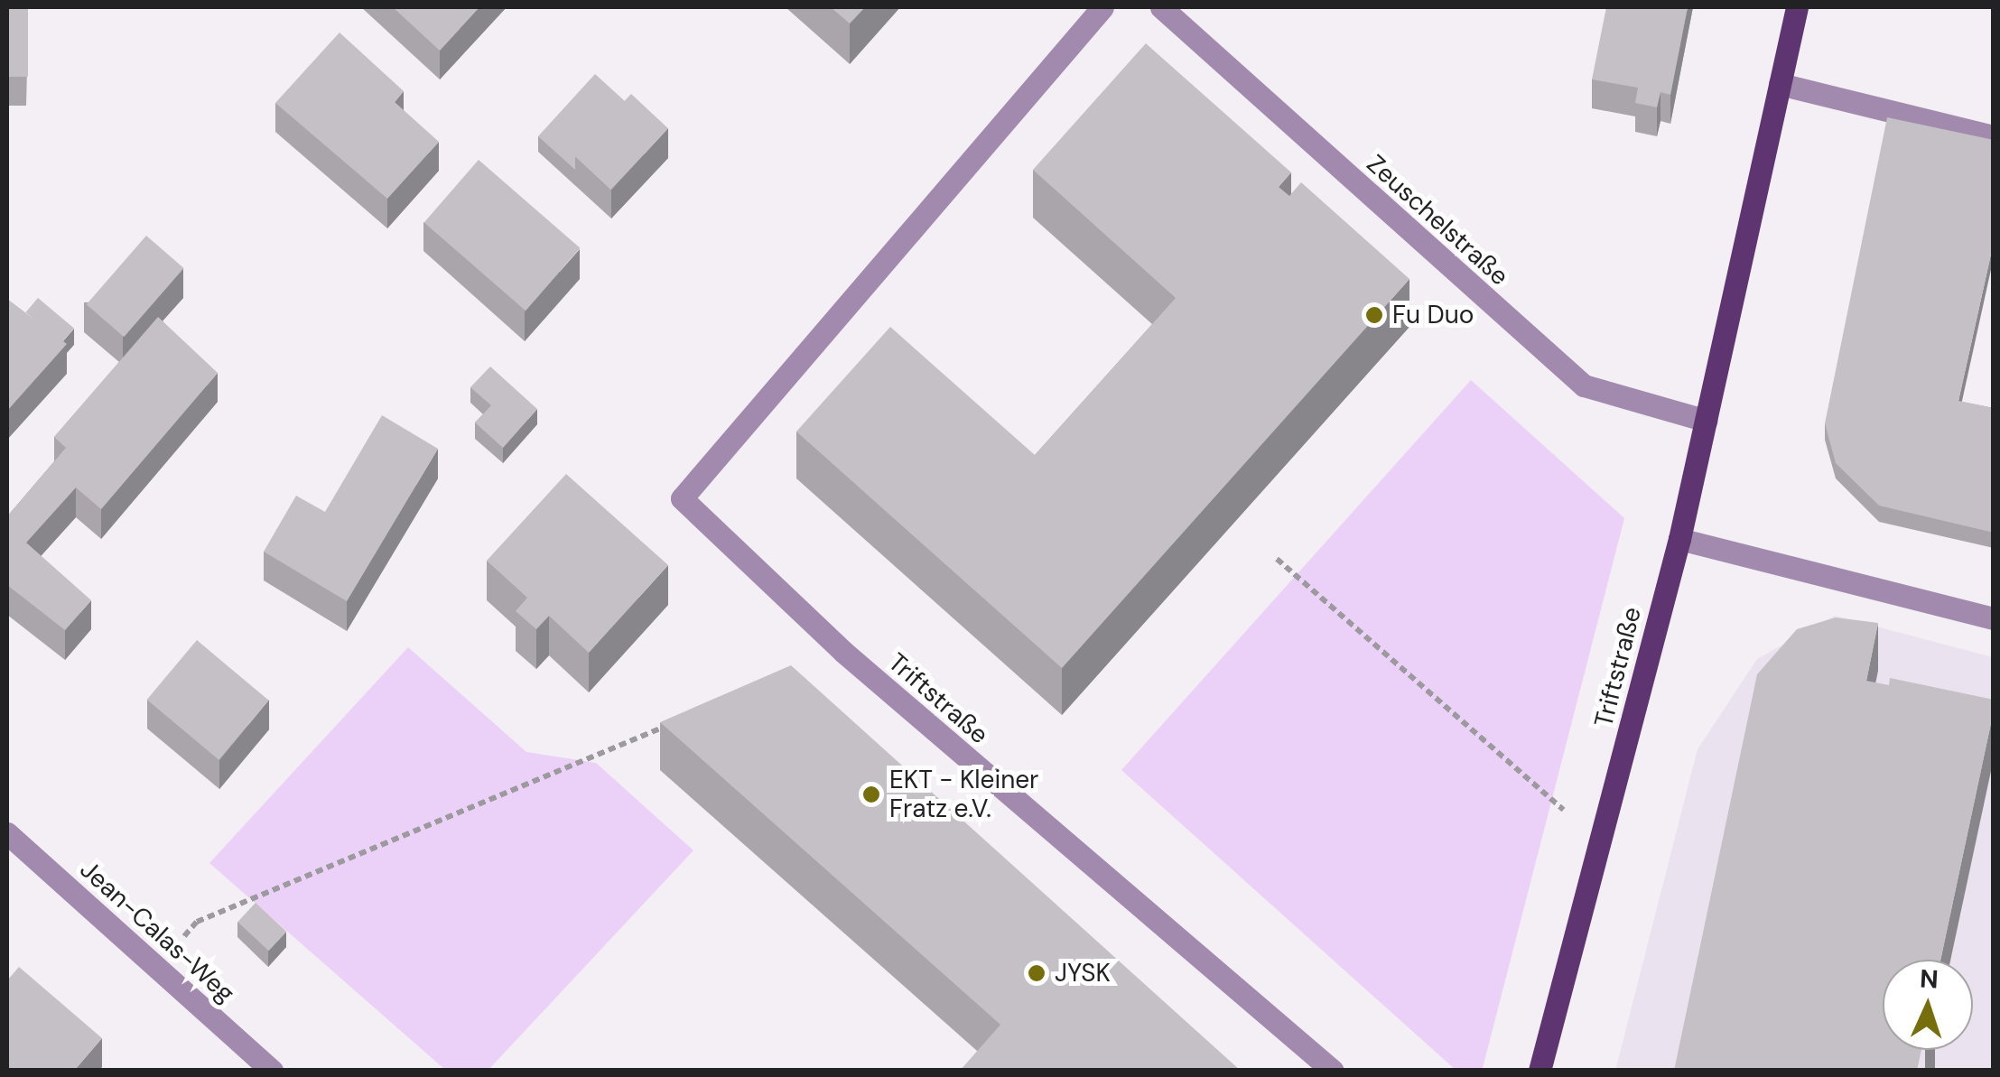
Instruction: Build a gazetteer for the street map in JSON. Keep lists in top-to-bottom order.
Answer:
{
  "streets": {
    "main road": ["Triftstraße"],
    "street": ["Zeuschelstraße", "Jean-Calas-Weg"]
  },
  "crossings": [
    ["Zeuschelstraße", "Triftstraße"]
  ],
  "places": ["Fu Duo", "EKT - Kleiner Fratz e.V.", "JYSK"],
  "north": "top"
}
